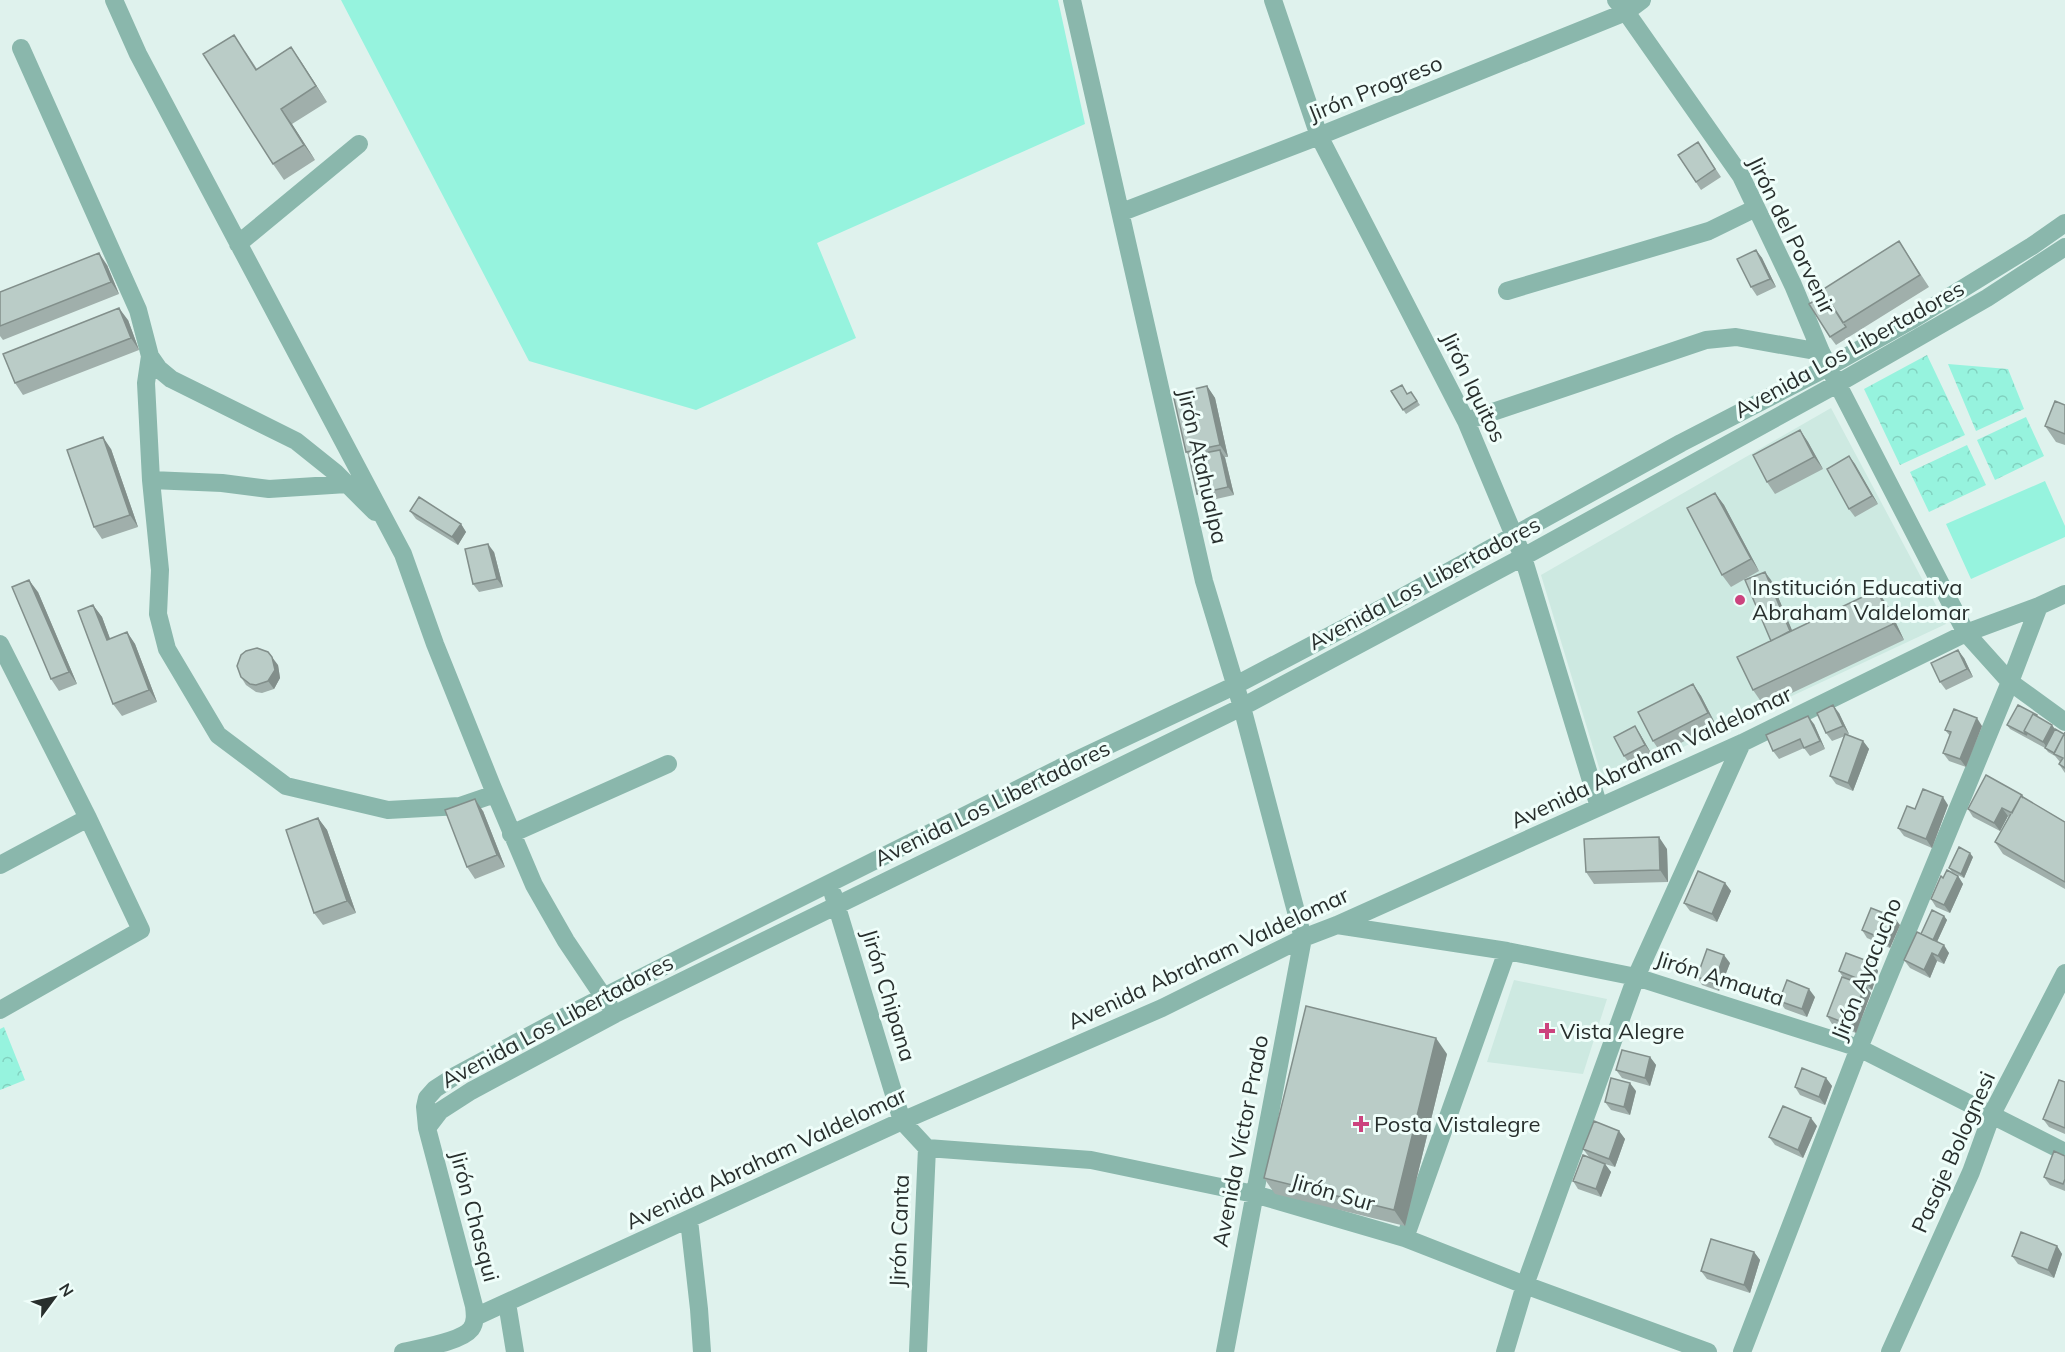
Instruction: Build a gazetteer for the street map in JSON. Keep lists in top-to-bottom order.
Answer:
{
  "streets": {
    "street": [
      "Jirón Progreso",
      "Jirón del Porvenir",
      "Avenida Los Libertadores",
      "Jirón Iquitos",
      "Jirón Atahualpa",
      "Avenida Abraham Valdelomar",
      "Jirón Ayacucho",
      "Jirón Amauta",
      "Jirón Chipana",
      "Avenida Víctor Prado",
      "Pasaje Bolognesi",
      "Jirón Sur",
      "Jirón Chasqui",
      "Jirón Canta"
    ]
  },
  "crossings": [
    ["Jirón Progreso", "Jirón del Porvenir"],
    ["Jirón Progreso", "Jirón Iquitos"],
    ["Jirón Progreso", "Jirón Atahualpa"],
    ["Jirón del Porvenir", "Avenida Los Libertadores"],
    ["Jirón del Porvenir", "Avenida Abraham Valdelomar"],
    ["Jirón del Porvenir", "Jirón Ayacucho"],
    ["Avenida Los Libertadores", "Jirón Iquitos"],
    ["Avenida Los Libertadores", "Jirón Atahualpa"],
    ["Avenida Los Libertadores", "Jirón Chipana"],
    ["Avenida Los Libertadores", "Jirón Chasqui"],
    ["Jirón Iquitos", "Avenida Abraham Valdelomar"],
    ["Jirón Atahualpa", "Avenida Abraham Valdelomar"],
    ["Jirón Atahualpa", "Avenida Víctor Prado"],
    ["Avenida Abraham Valdelomar", "Jirón Ayacucho"],
    ["Avenida Abraham Valdelomar", "Jirón Amauta"],
    ["Avenida Abraham Valdelomar", "Jirón Chipana"],
    ["Avenida Abraham Valdelomar", "Avenida Víctor Prado"],
    ["Avenida Abraham Valdelomar", "Jirón Chasqui"],
    ["Avenida Abraham Valdelomar", "Jirón Canta"],
    ["Jirón Ayacucho", "Jirón Amauta"],
    ["Jirón Amauta", "Pasaje Bolognesi"],
    ["Jirón Chipana", "Jirón Canta"],
    ["Avenida Víctor Prado", "Jirón Sur"],
    ["Jirón Sur", "Jirón Canta"]
  ],
  "places": {
    "other": ["Institución Educativa Abraham Valdelomar"],
    "health": ["Vista Alegre", "Posta Vistalegre"]
  },
  "north": "top right"
}
